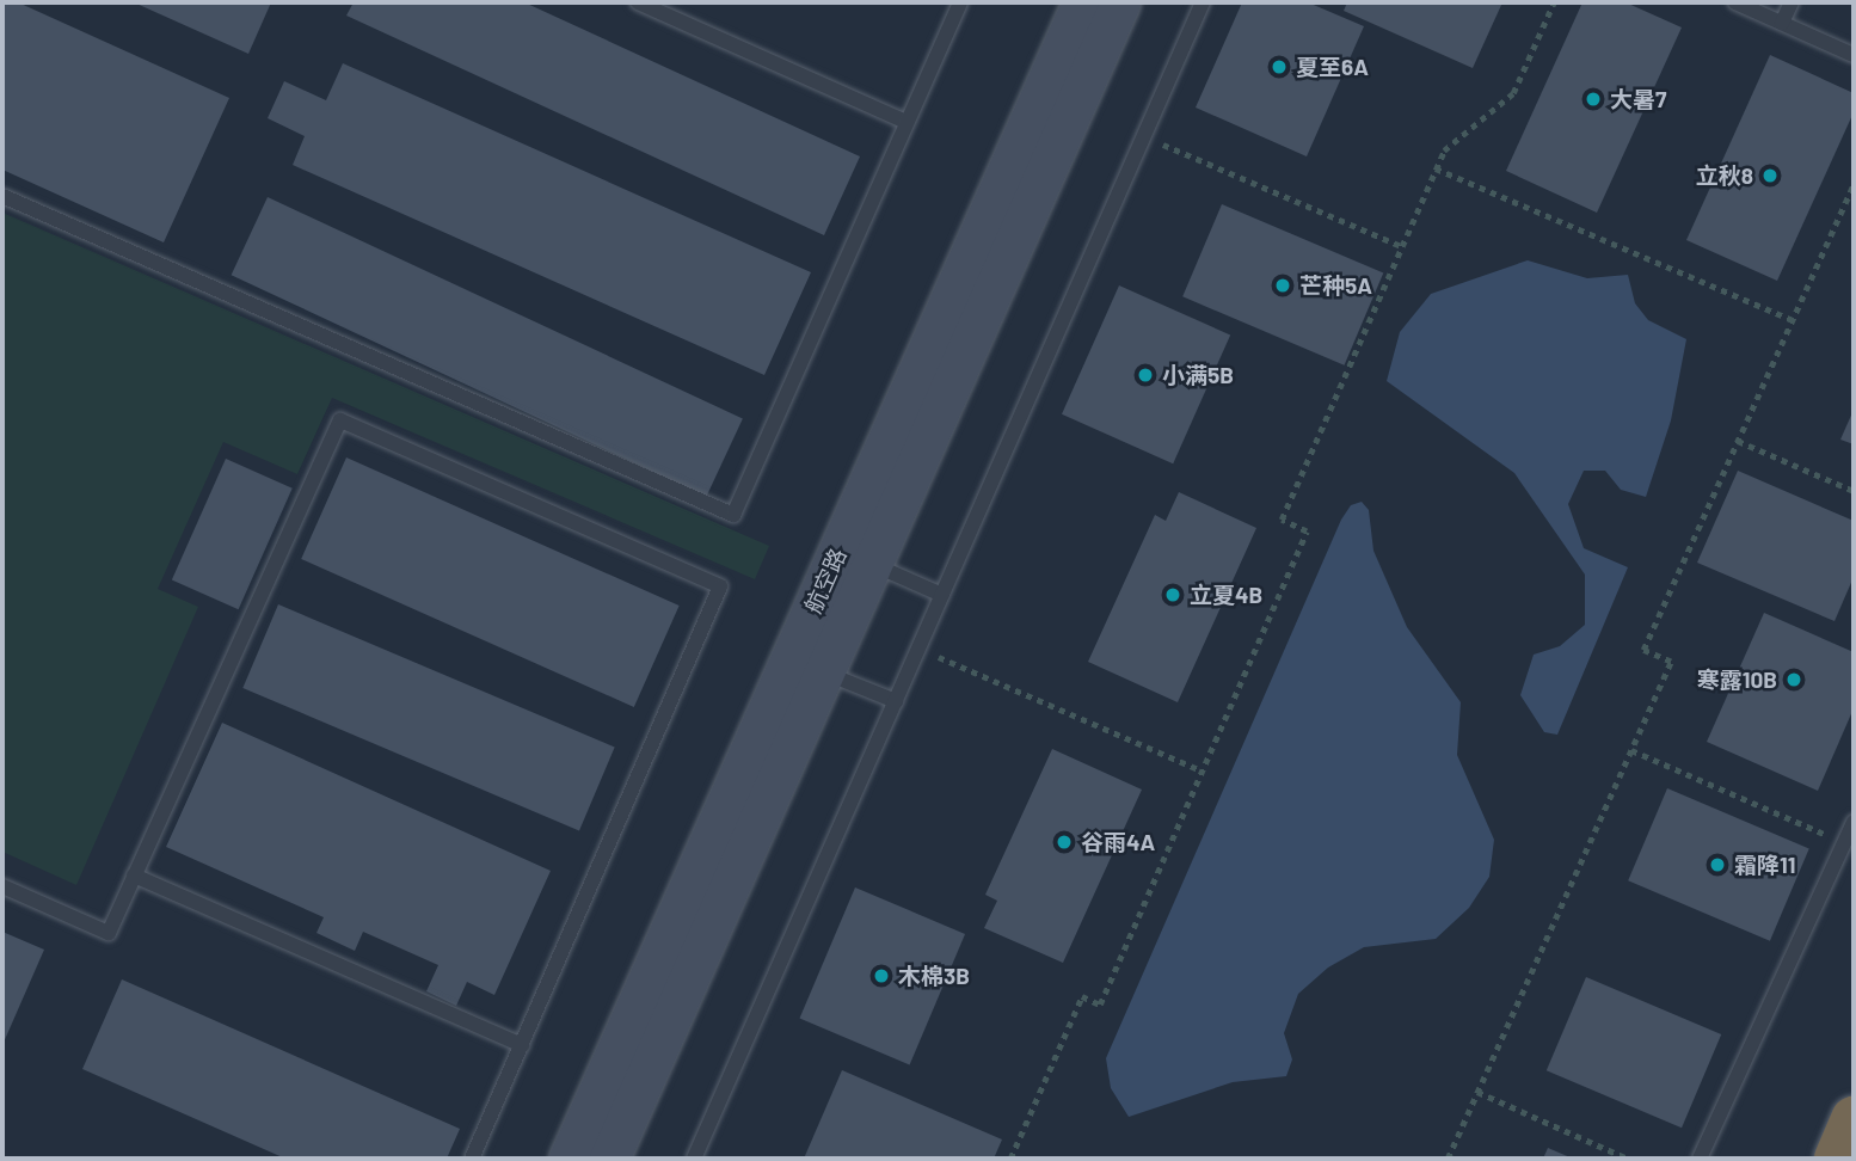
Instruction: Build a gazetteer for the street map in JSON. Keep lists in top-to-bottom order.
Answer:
{
  "streets": {
    "street": ["航空路"]
  },
  "places": [
    "夏至6A",
    "大暑7",
    "立秋8",
    "芒种5A",
    "小满5B",
    "立夏4B",
    "寒露10B",
    "谷雨4A",
    "霜降11",
    "木棉3B"
  ]
}
